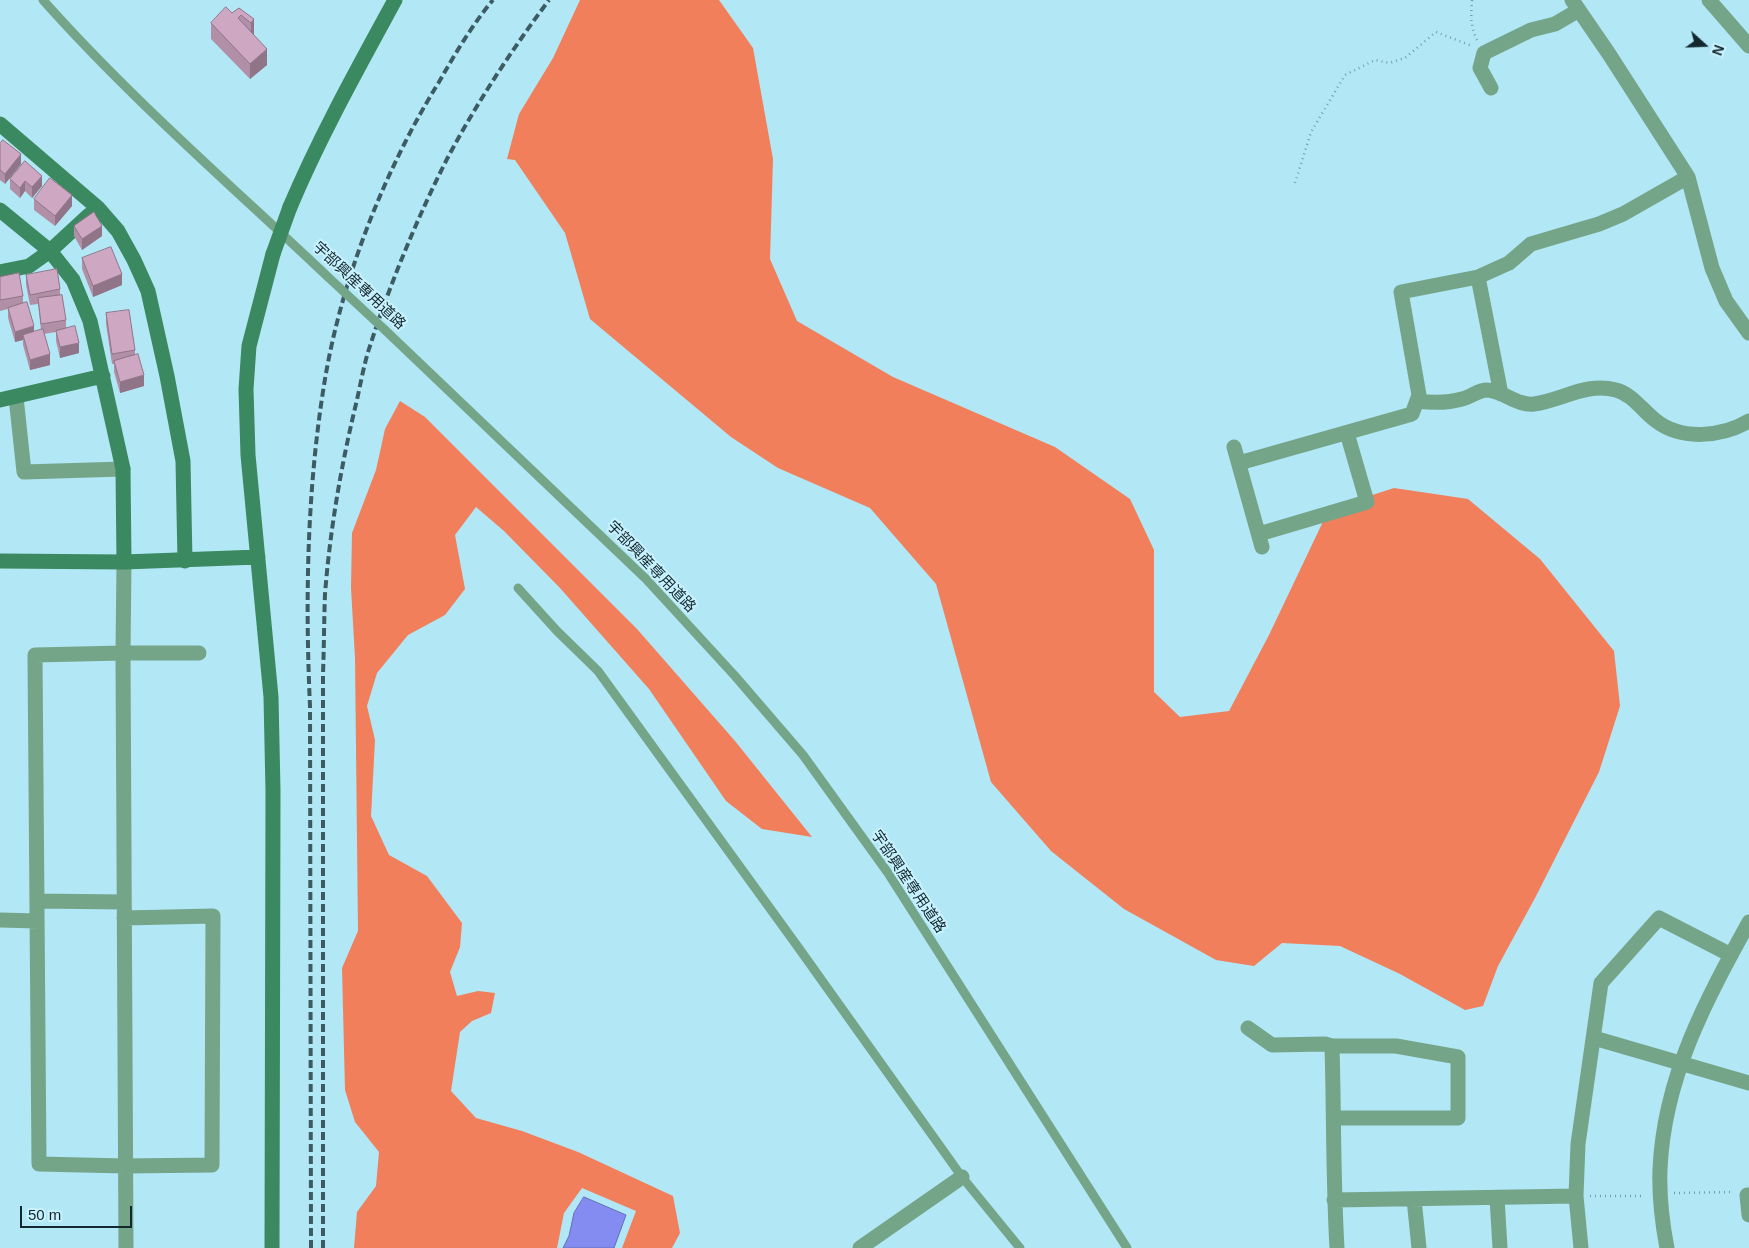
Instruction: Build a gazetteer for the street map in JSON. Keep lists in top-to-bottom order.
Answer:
{
  "streets": {
    "lane": ["宇部興産専用道路"]
  },
  "scale_bar": "50 m",
  "north": "right"
}
